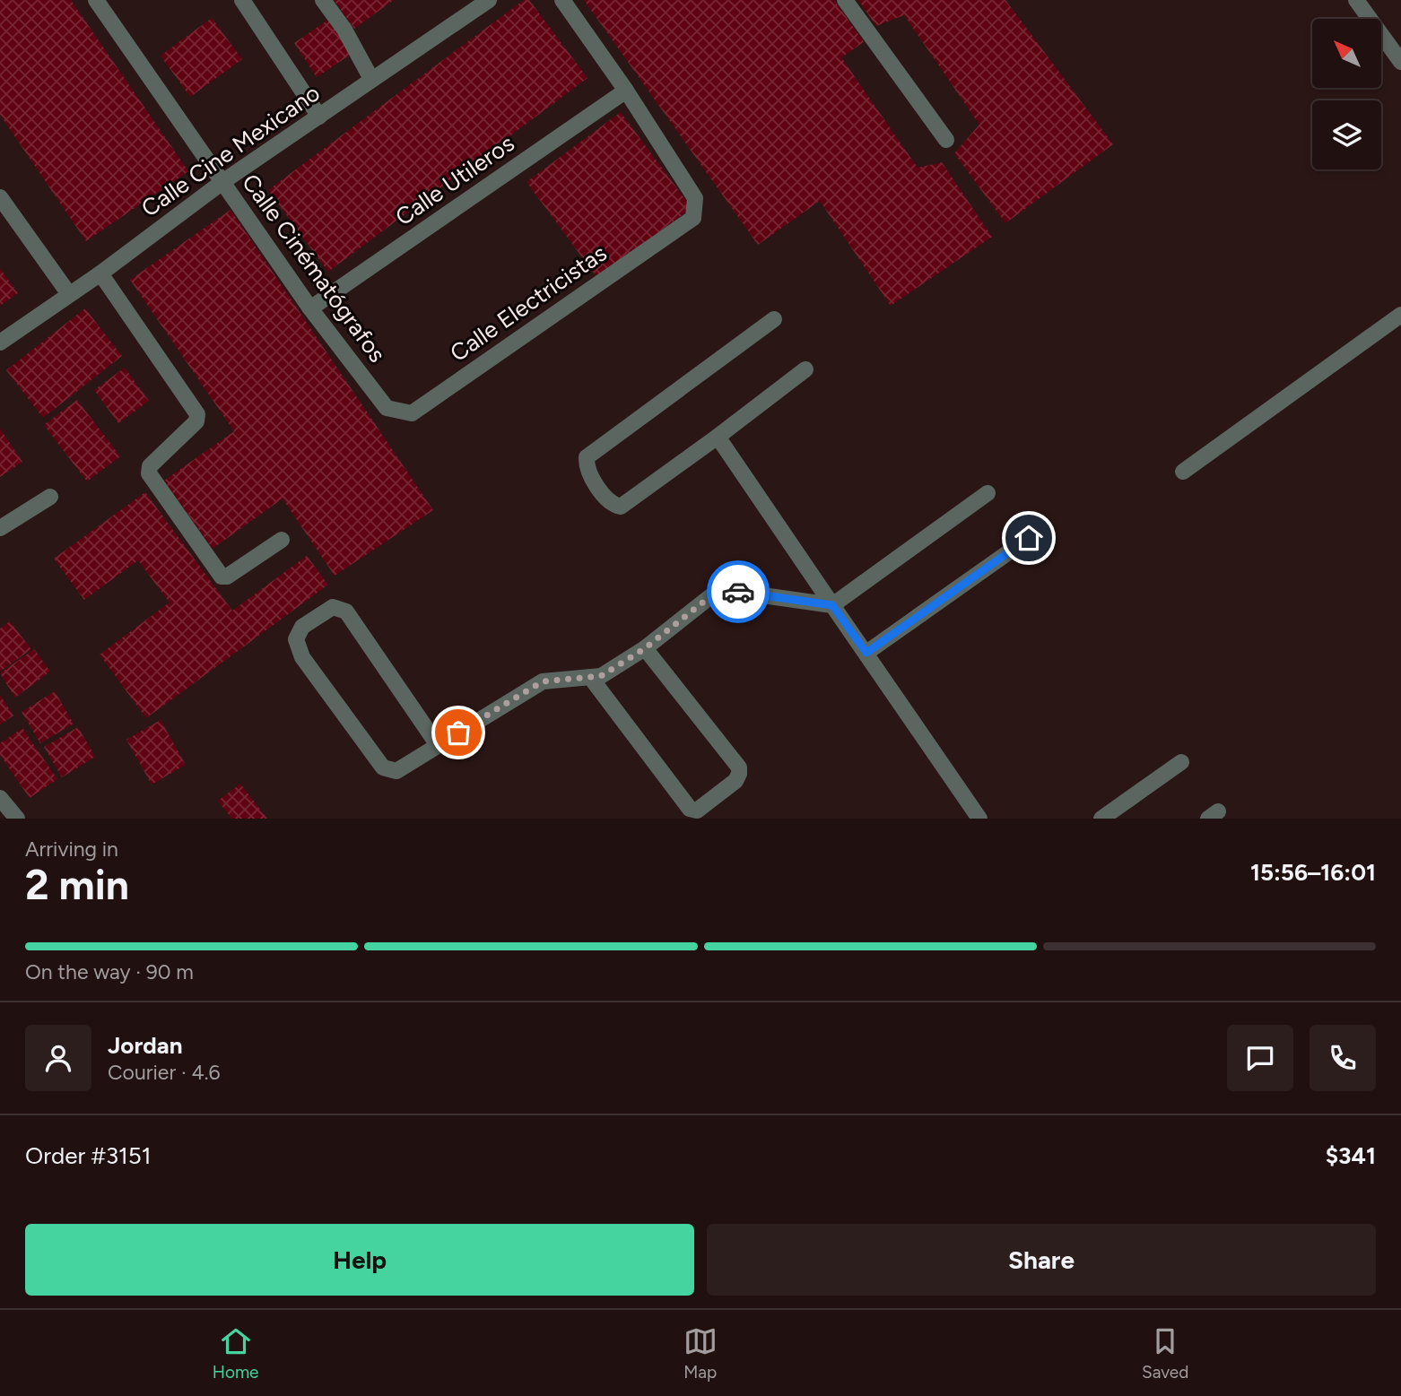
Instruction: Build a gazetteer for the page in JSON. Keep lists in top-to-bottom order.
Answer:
{
  "streets": {
    "street": [
      "Calle Cine Mexicano",
      "Calle Utileros",
      "Calle Cinématógrafos",
      "Calle Electricistas"
    ]
  },
  "crossings": [
    ["Calle Cine Mexicano", "Calle Cinématógrafos"],
    ["Calle Utileros", "Calle Cinématógrafos"],
    ["Calle Utileros", "Calle Electricistas"],
    ["Calle Cinématógrafos", "Calle Electricistas"]
  ],
  "north": "top left",
  "page": {
    "heading": ["2 min", "Arriving in", "15:56–16:01"],
    "panel": [
      "Jordan",
      "Courier · 4.6",
      "Order #3151",
      "$341"
    ],
    "bar": "On the way · 90 m",
    "buttons": ["Help", "Share"],
    "tabs": ["Home", "Map", "Saved"]
  }
}
